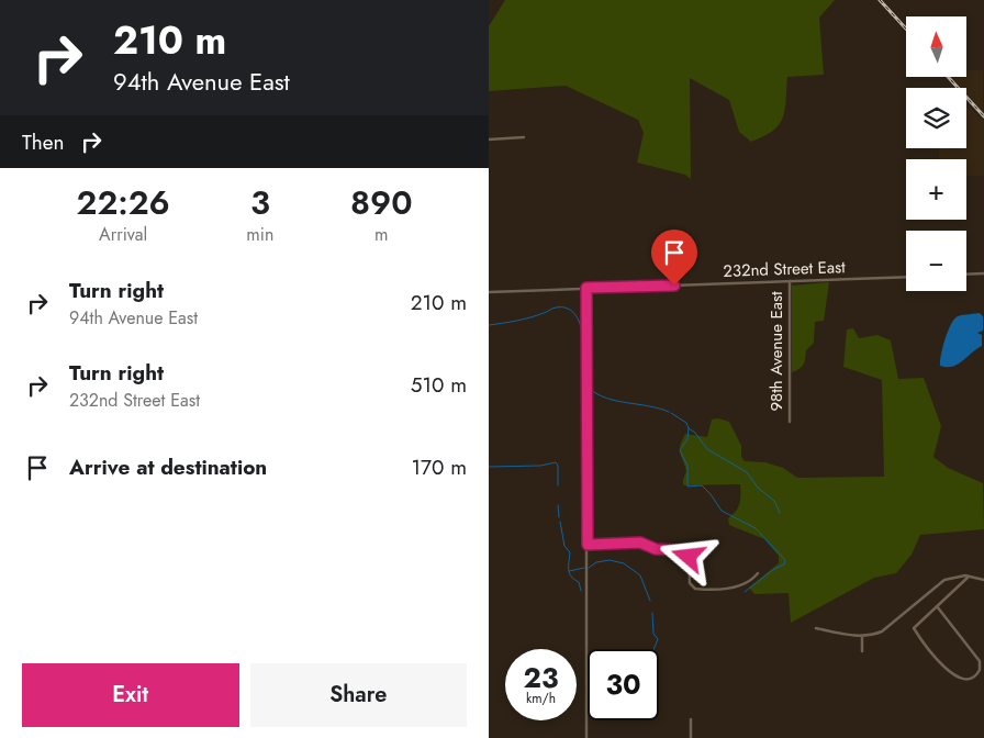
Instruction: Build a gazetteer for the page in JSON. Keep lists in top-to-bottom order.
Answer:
{
  "streets": {
    "street": ["232nd Street East", "98th Avenue East"]
  },
  "crossings": [
    ["232nd Street East", "98th Avenue East"]
  ],
  "north": "top",
  "page": {
    "turn": ["210 m", "94th Avenue East"],
    "map_buttons": ["+", "−"],
    "then": "Then",
    "eta": [
      "22:26",
      "Arrival",
      "3",
      "min",
      "890",
      "m"
    ],
    "list": [
      {
        "name": "Turn right",
        "note": "94th Avenue East",
        "value": "210 m"
      },
      {
        "name": "Turn right",
        "note": "232nd Street East",
        "value": "510 m"
      },
      {
        "name": "Arrive at destination",
        "value": "170 m"
      }
    ],
    "speed": "23 km/h",
    "limit": "30",
    "buttons": ["Exit", "Share"]
  }
}
